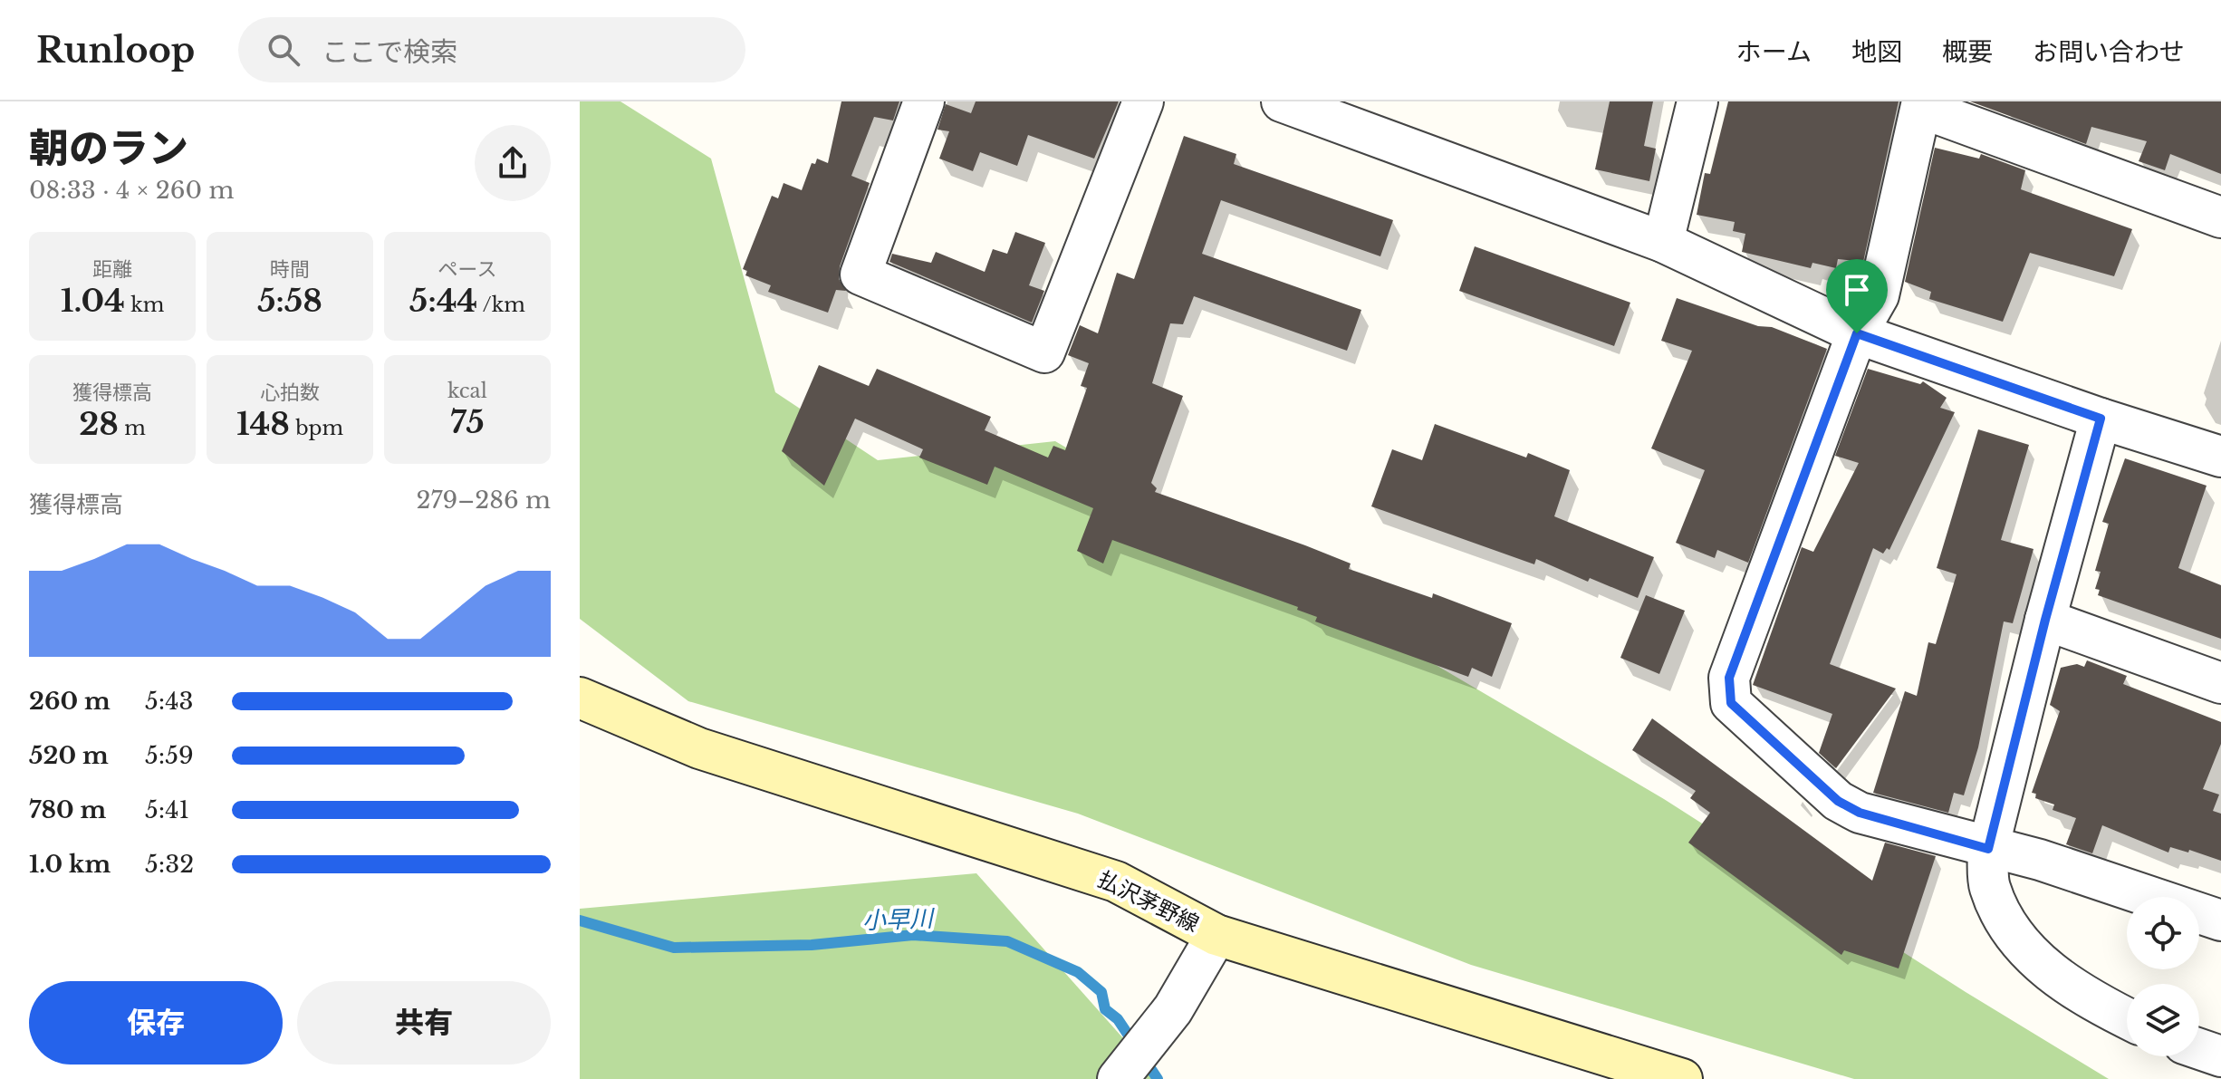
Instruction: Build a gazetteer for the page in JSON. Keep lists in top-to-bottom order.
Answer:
{
  "streets": {
    "main road": ["払沢茅野線"]
  },
  "water": ["小早川"],
  "page": {
    "header": "Runloop",
    "search": "ここで検索",
    "nav": [
      "ホーム",
      "地図",
      "概要",
      "お問い合わせ"
    ],
    "heading": ["朝のラン", "08:33 · 4 × 260 m"],
    "stats": [
      ["距離", "1.04 km"],
      ["時間", "5:58"],
      ["ペース", "5:44 /km"],
      ["獲得標高", "28 m"],
      ["心拍数", "148 bpm"],
      ["kcal", "75"]
    ],
    "chart": ["獲得標高", "279–286 m"],
    "list": [
      {
        "name": "260 m",
        "note": "5:43"
      },
      {
        "name": "520 m",
        "note": "5:59"
      },
      {
        "name": "780 m",
        "note": "5:41"
      },
      {
        "name": "1.0 km",
        "note": "5:32"
      }
    ],
    "buttons": ["保存", "共有"]
  }
}
